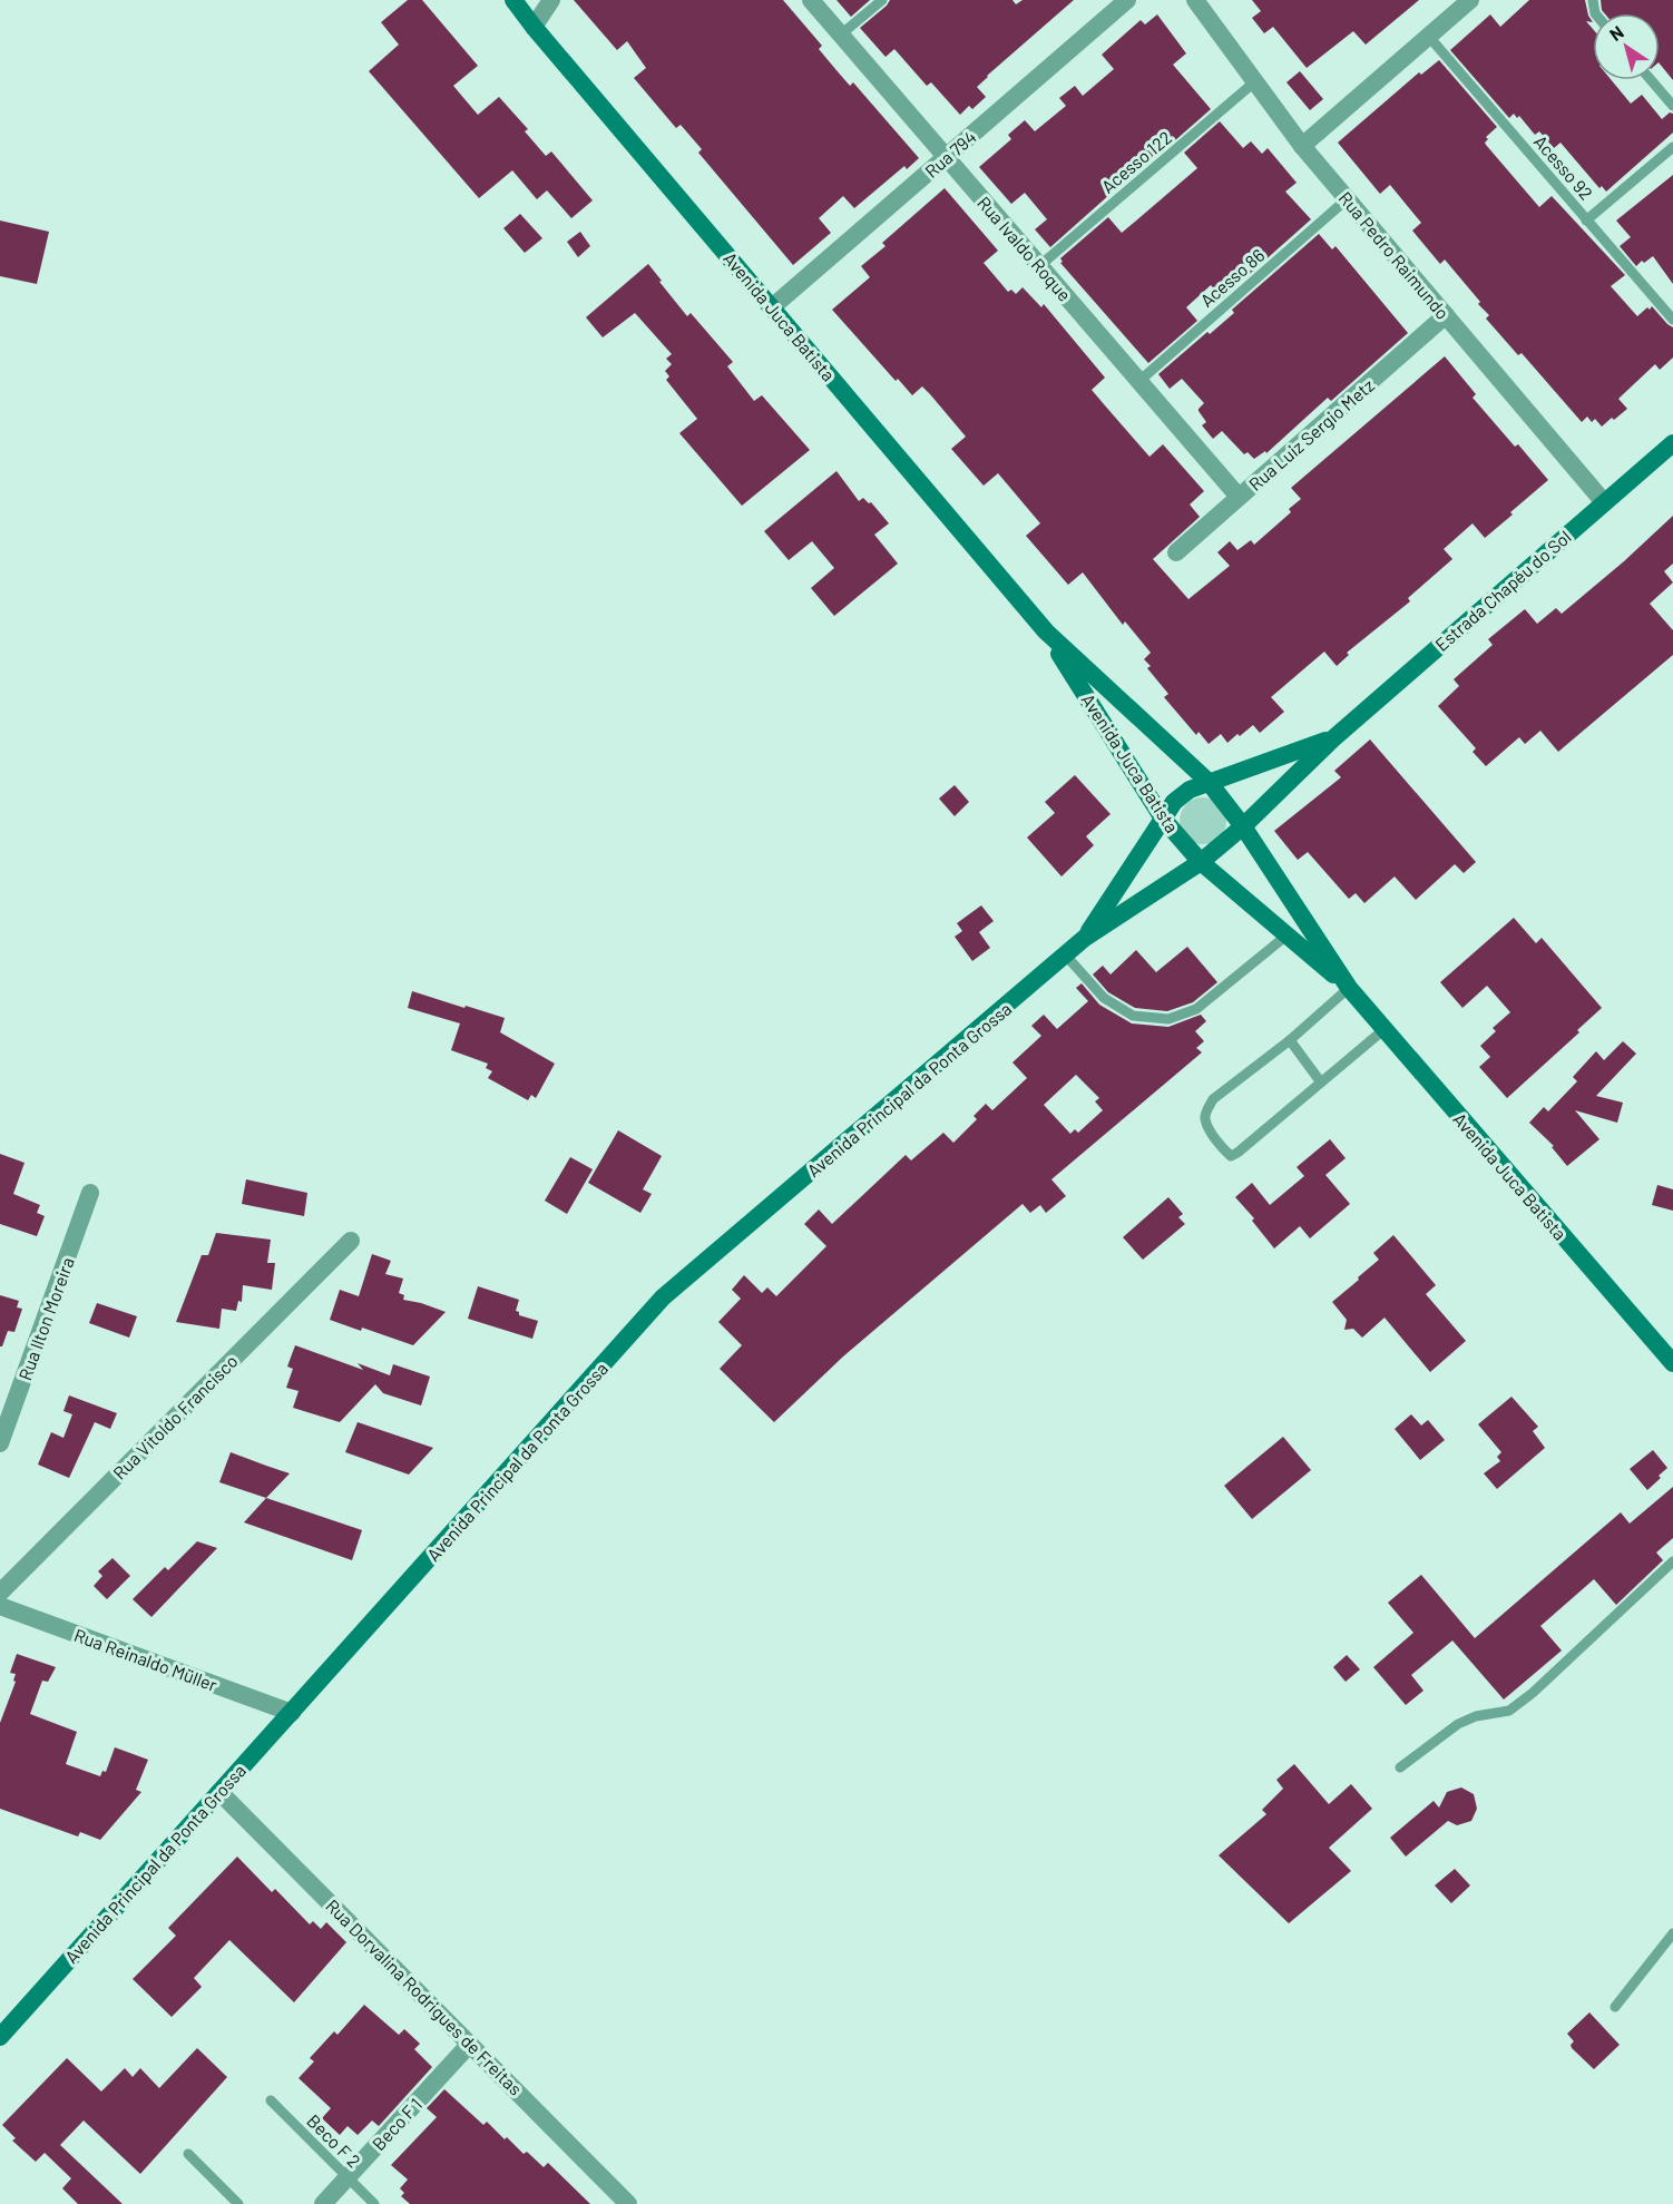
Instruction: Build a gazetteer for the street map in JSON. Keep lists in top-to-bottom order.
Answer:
{
  "streets": {
    "main road": ["Avenida Juca Batista", "Estrada Chapéu do Sol", "Avenida Principal da Ponta Grossa"],
    "street": [
      "Rua 794",
      "Rua Ivaldo Roque",
      "Rua Pedro Raimundo",
      "Rua Luiz Sergio Metz",
      "Rua Ilton Moreira",
      "Rua Vitoldo Francisco",
      "Rua Reinaldo Müller",
      "Rua Dorvalina Rodrigues de Freitas",
      "Beco F 1"
    ],
    "lane": [
      "Acesso 122",
      "Acesso 92",
      "Acesso 86",
      "Beco F 2"
    ]
  },
  "crossings": [
    ["Rua 794", "Rua Ivaldo Roque"],
    ["Rua 794", "Avenida Juca Batista"],
    ["Acesso 122", "Rua Ivaldo Roque"],
    ["Acesso 122", "Rua Pedro Raimundo"],
    ["Rua Ivaldo Roque", "Acesso 86"],
    ["Rua Ivaldo Roque", "Rua Luiz Sergio Metz"],
    ["Rua Pedro Raimundo", "Acesso 86"],
    ["Rua Pedro Raimundo", "Rua Luiz Sergio Metz"],
    ["Rua Pedro Raimundo", "Estrada Chapéu do Sol"],
    ["Avenida Juca Batista", "Estrada Chapéu do Sol"],
    ["Avenida Juca Batista", "Avenida Principal da Ponta Grossa"],
    ["Estrada Chapéu do Sol", "Avenida Principal da Ponta Grossa"],
    ["Avenida Principal da Ponta Grossa", "Rua Reinaldo Müller"],
    ["Avenida Principal da Ponta Grossa", "Rua Dorvalina Rodrigues de Freitas"],
    ["Rua Dorvalina Rodrigues de Freitas", "Beco F 1"],
    ["Beco F 1", "Beco F 2"]
  ],
  "north": "top left"
}
